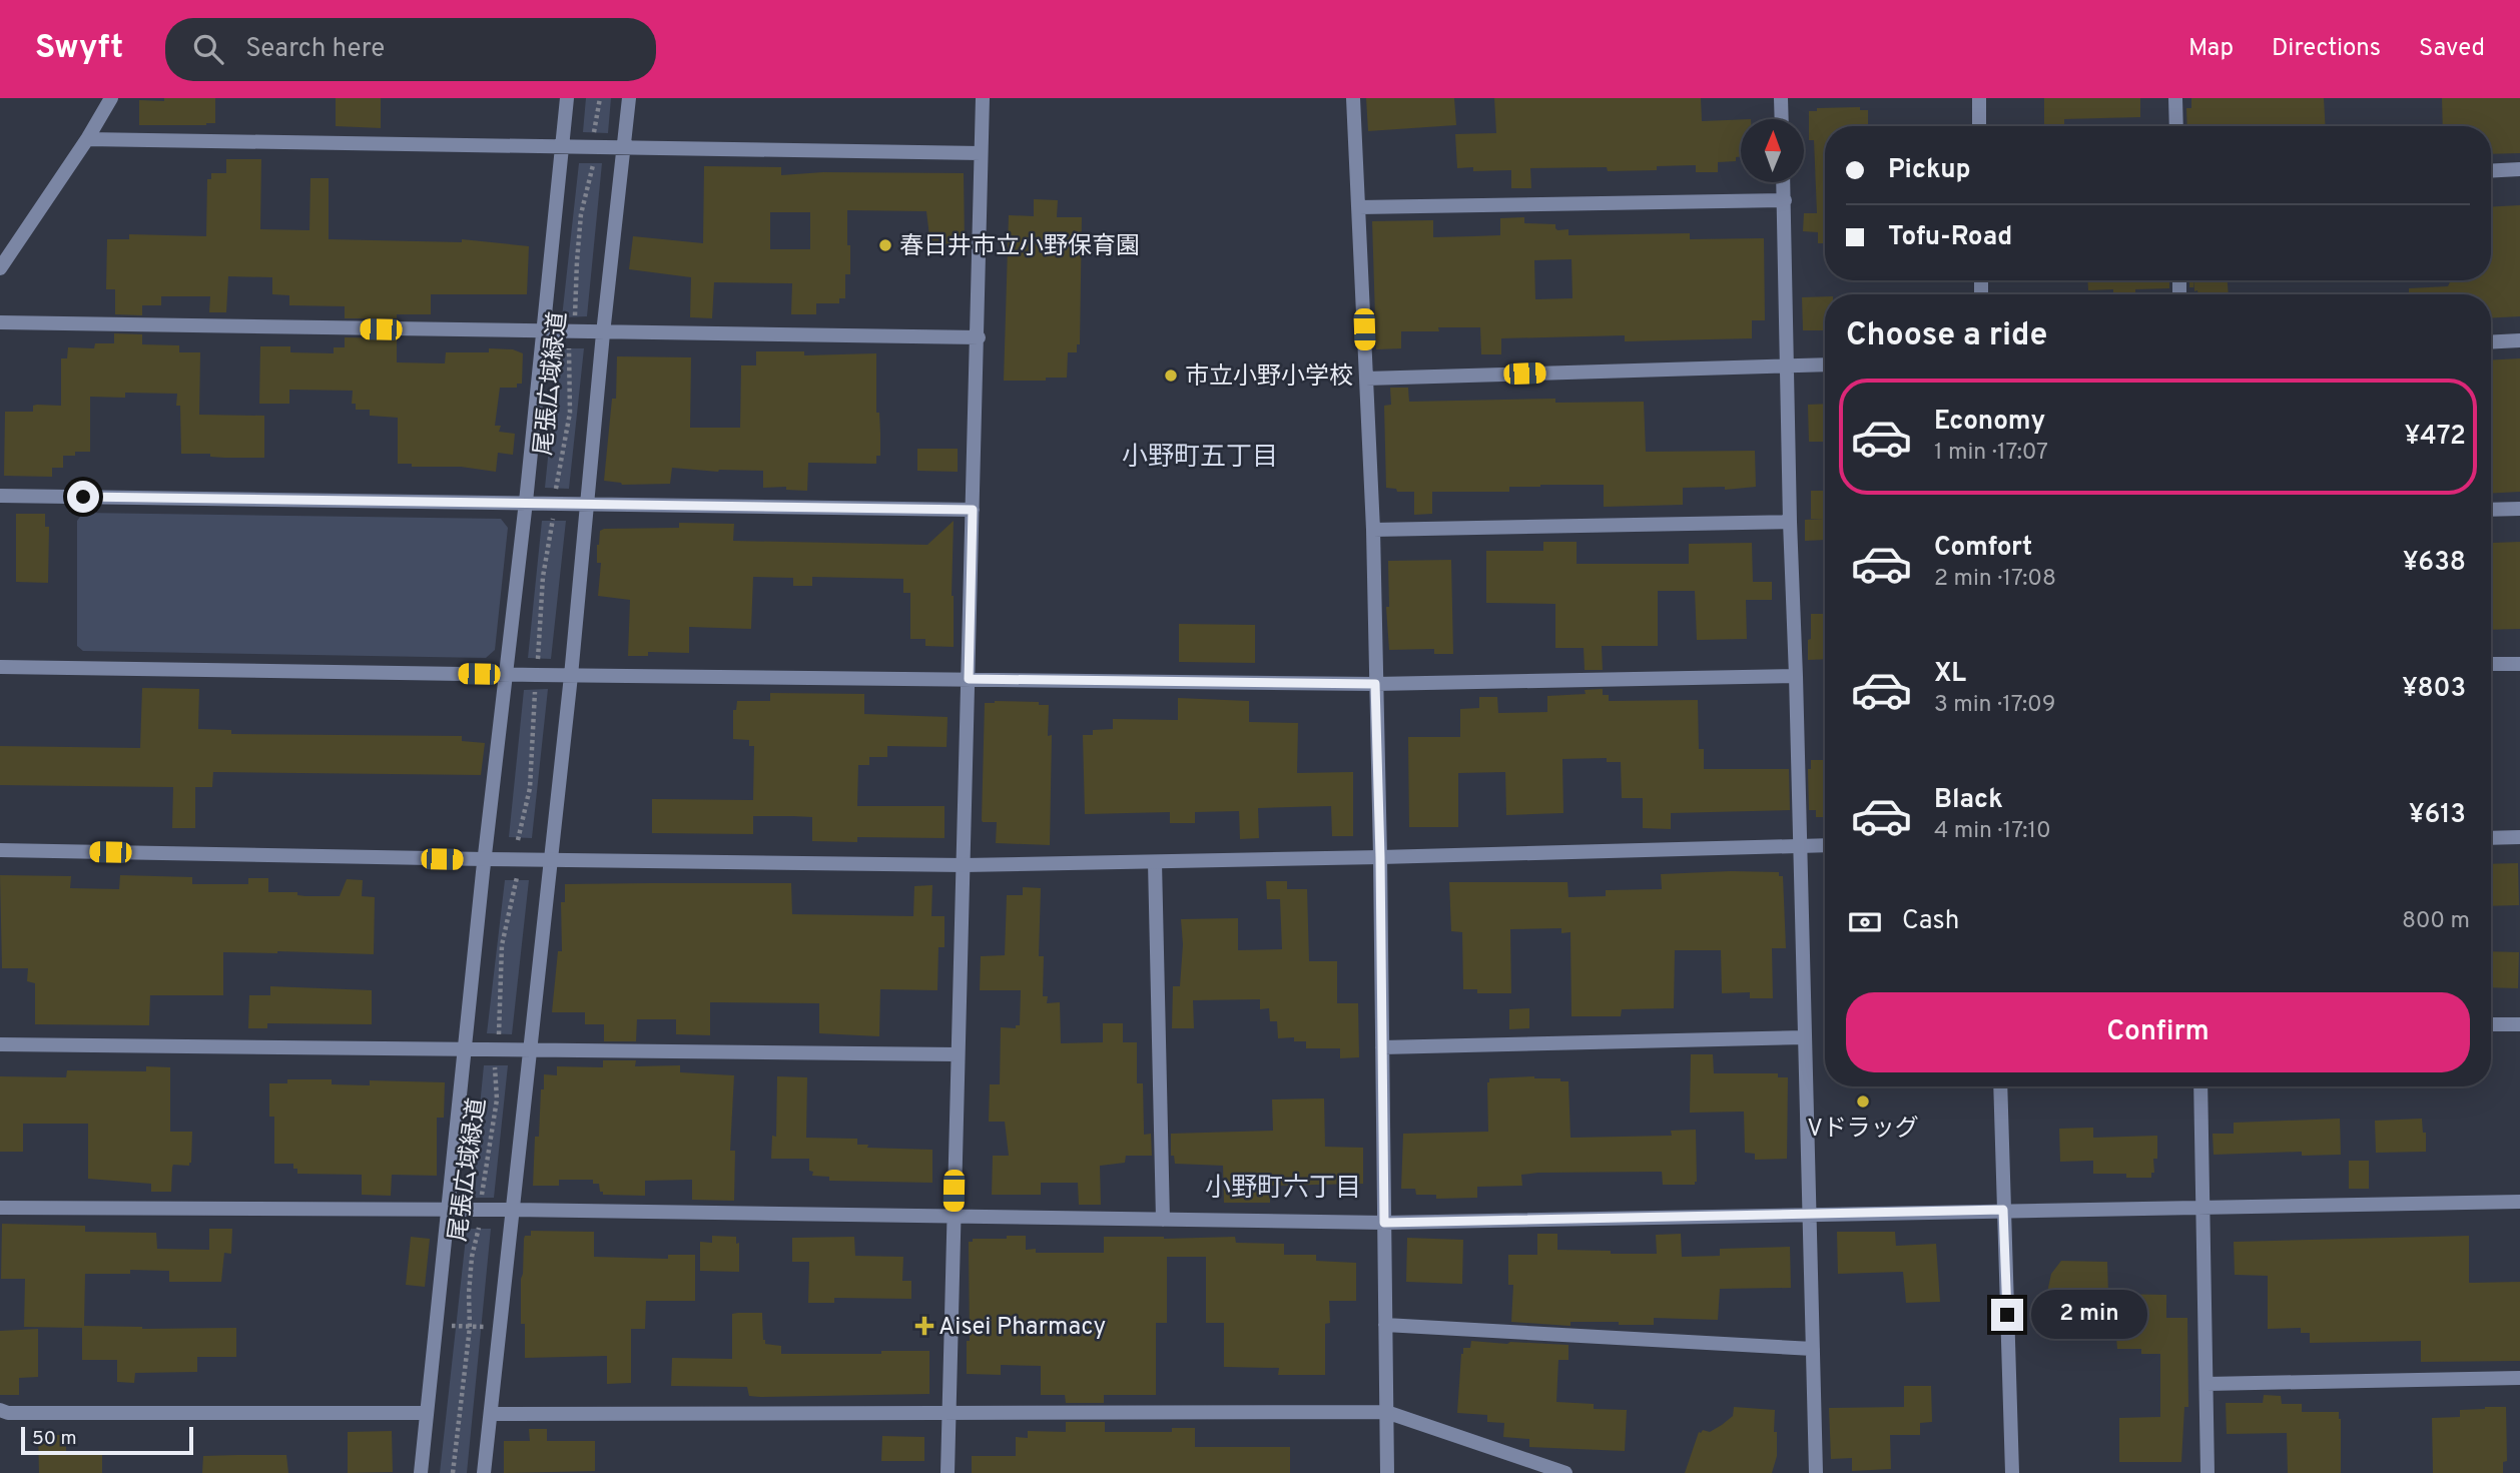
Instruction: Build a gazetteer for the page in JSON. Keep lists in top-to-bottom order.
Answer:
{
  "streets": {
    "path": ["尾張広域緑道"]
  },
  "districts": ["小野町五丁目", "小野町六丁目"],
  "places": {
    "other": ["春日井市立小野保育園", "市立小野小学校", "Vドラッグ"],
    "health": ["Aisei Pharmacy"]
  },
  "scale_bar": "50 m",
  "north": "top",
  "page": {
    "header": "Swyft",
    "search": "Search here",
    "nav": ["Map", "Directions", "Saved"],
    "banner": ["Pickup", "Tofu-Road"],
    "heading": "Choose a ride",
    "list": [
      {
        "name": "Economy",
        "note": "1 min · 17:07",
        "value": "¥472"
      },
      {
        "name": "Comfort",
        "note": "2 min · 17:08",
        "value": "¥638"
      },
      {
        "name": "XL",
        "note": "3 min · 17:09",
        "value": "¥803"
      },
      {
        "name": "Black",
        "note": "4 min · 17:10",
        "value": "¥613"
      }
    ],
    "pay": ["Cash", "800 m"],
    "buttons": "Confirm",
    "bubble": "2 min",
    "scale": "50 m"
  }
}
